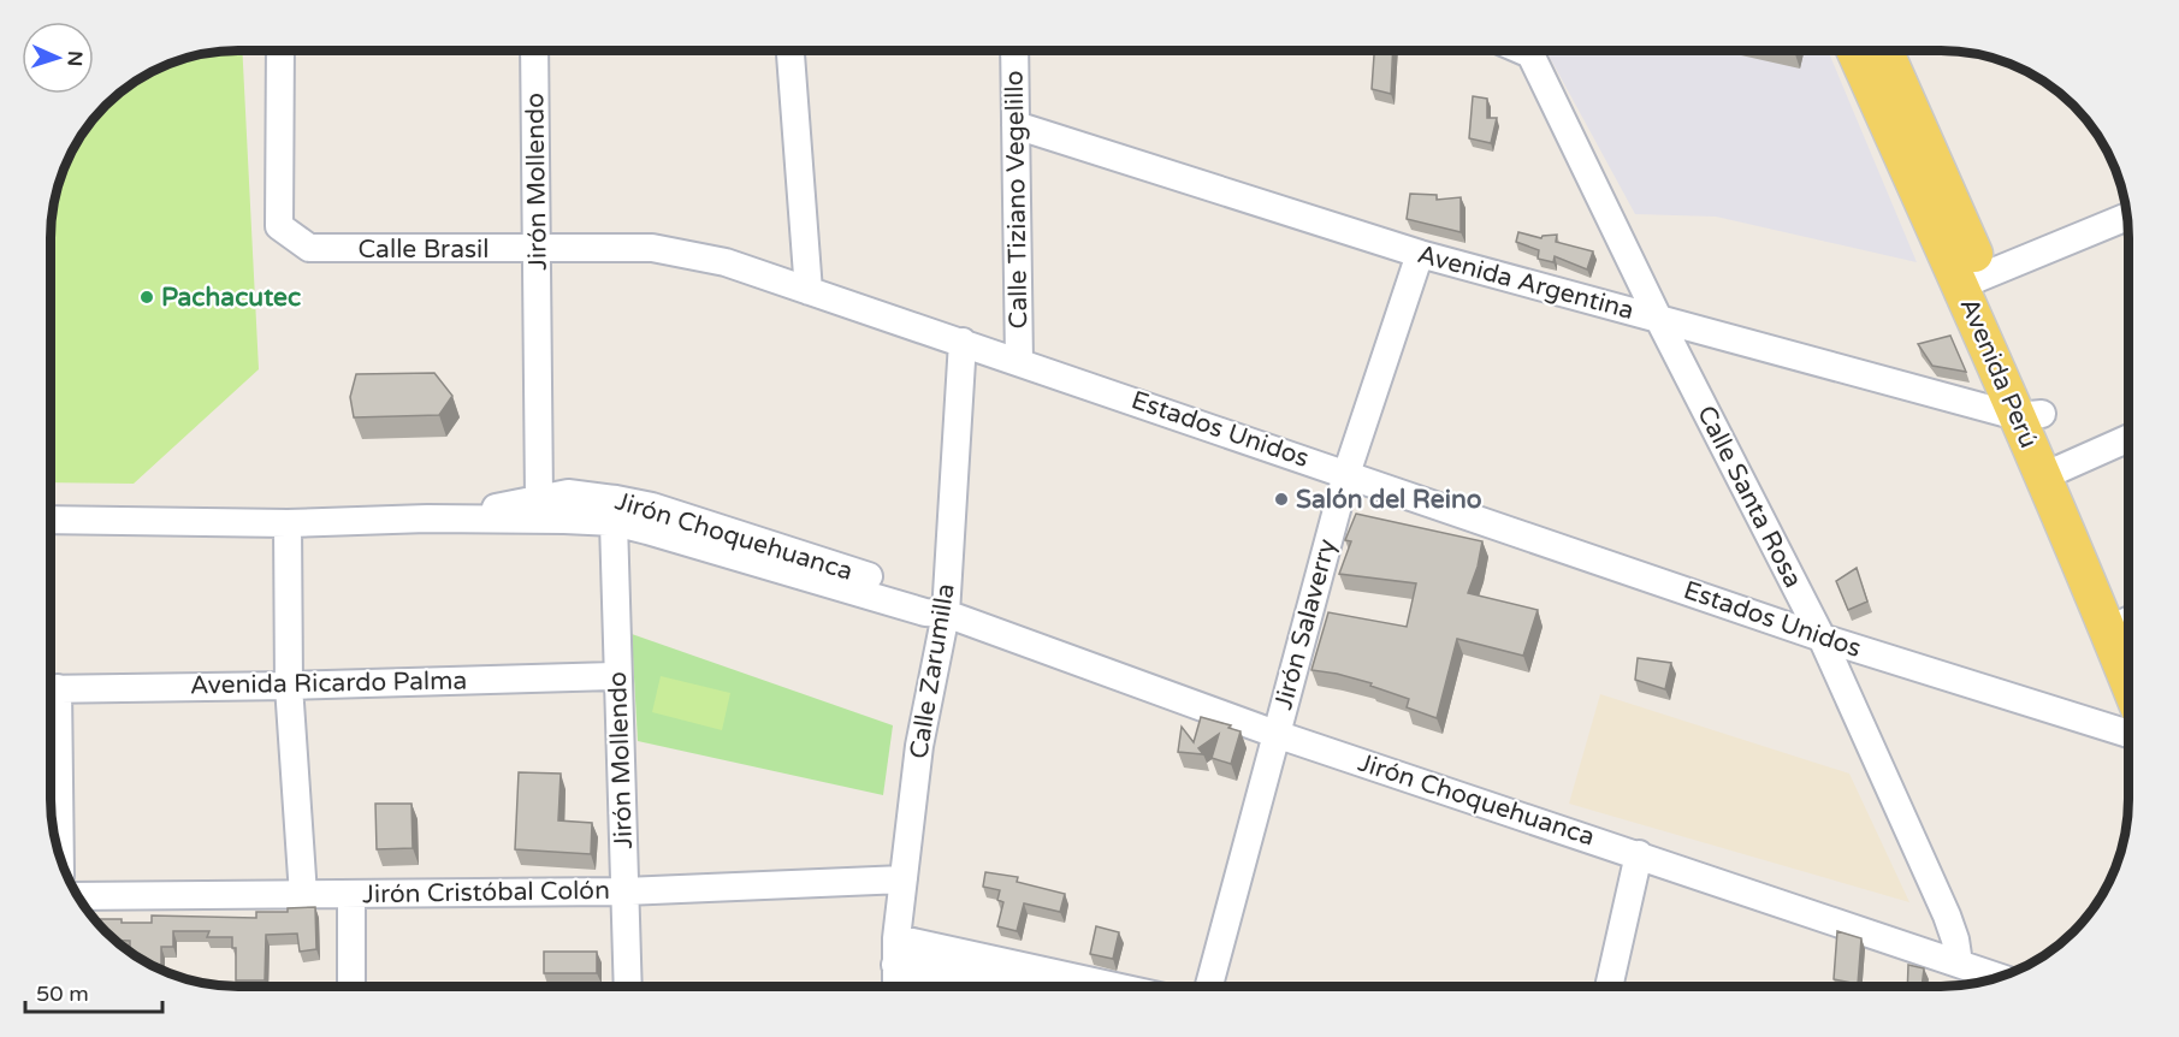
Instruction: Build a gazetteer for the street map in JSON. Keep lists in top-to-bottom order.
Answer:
{
  "streets": {
    "main road": ["Avenida Perú"],
    "street": [
      "Jirón Mollendo",
      "Calle Tiziano Vegelillo",
      "Calle Brasil",
      "Avenida Argentina",
      "Estados Unidos",
      "Calle Santa Rosa",
      "Jirón Choquehuanca",
      "Jirón Salaverry",
      "Calle Zarumilla",
      "Avenida Ricardo Palma",
      "Jirón Cristóbal Colón"
    ]
  },
  "crossings": [
    ["Jirón Mollendo", "Calle Brasil"],
    ["Jirón Mollendo", "Estados Unidos"],
    ["Jirón Mollendo", "Jirón Choquehuanca"],
    ["Jirón Mollendo", "Avenida Ricardo Palma"],
    ["Jirón Mollendo", "Jirón Cristóbal Colón"],
    ["Calle Tiziano Vegelillo", "Avenida Argentina"],
    ["Calle Tiziano Vegelillo", "Estados Unidos"],
    ["Calle Brasil", "Estados Unidos"],
    ["Avenida Argentina", "Avenida Perú"],
    ["Avenida Argentina", "Calle Santa Rosa"],
    ["Avenida Argentina", "Jirón Salaverry"],
    ["Estados Unidos", "Calle Santa Rosa"],
    ["Estados Unidos", "Jirón Salaverry"],
    ["Estados Unidos", "Calle Zarumilla"],
    ["Calle Santa Rosa", "Jirón Choquehuanca"],
    ["Jirón Choquehuanca", "Jirón Salaverry"],
    ["Jirón Choquehuanca", "Calle Zarumilla"],
    ["Calle Zarumilla", "Jirón Cristóbal Colón"]
  ],
  "places": ["Pachacutec", "Salón del Reino"],
  "scale_bar": "50 m",
  "north": "right"
}
